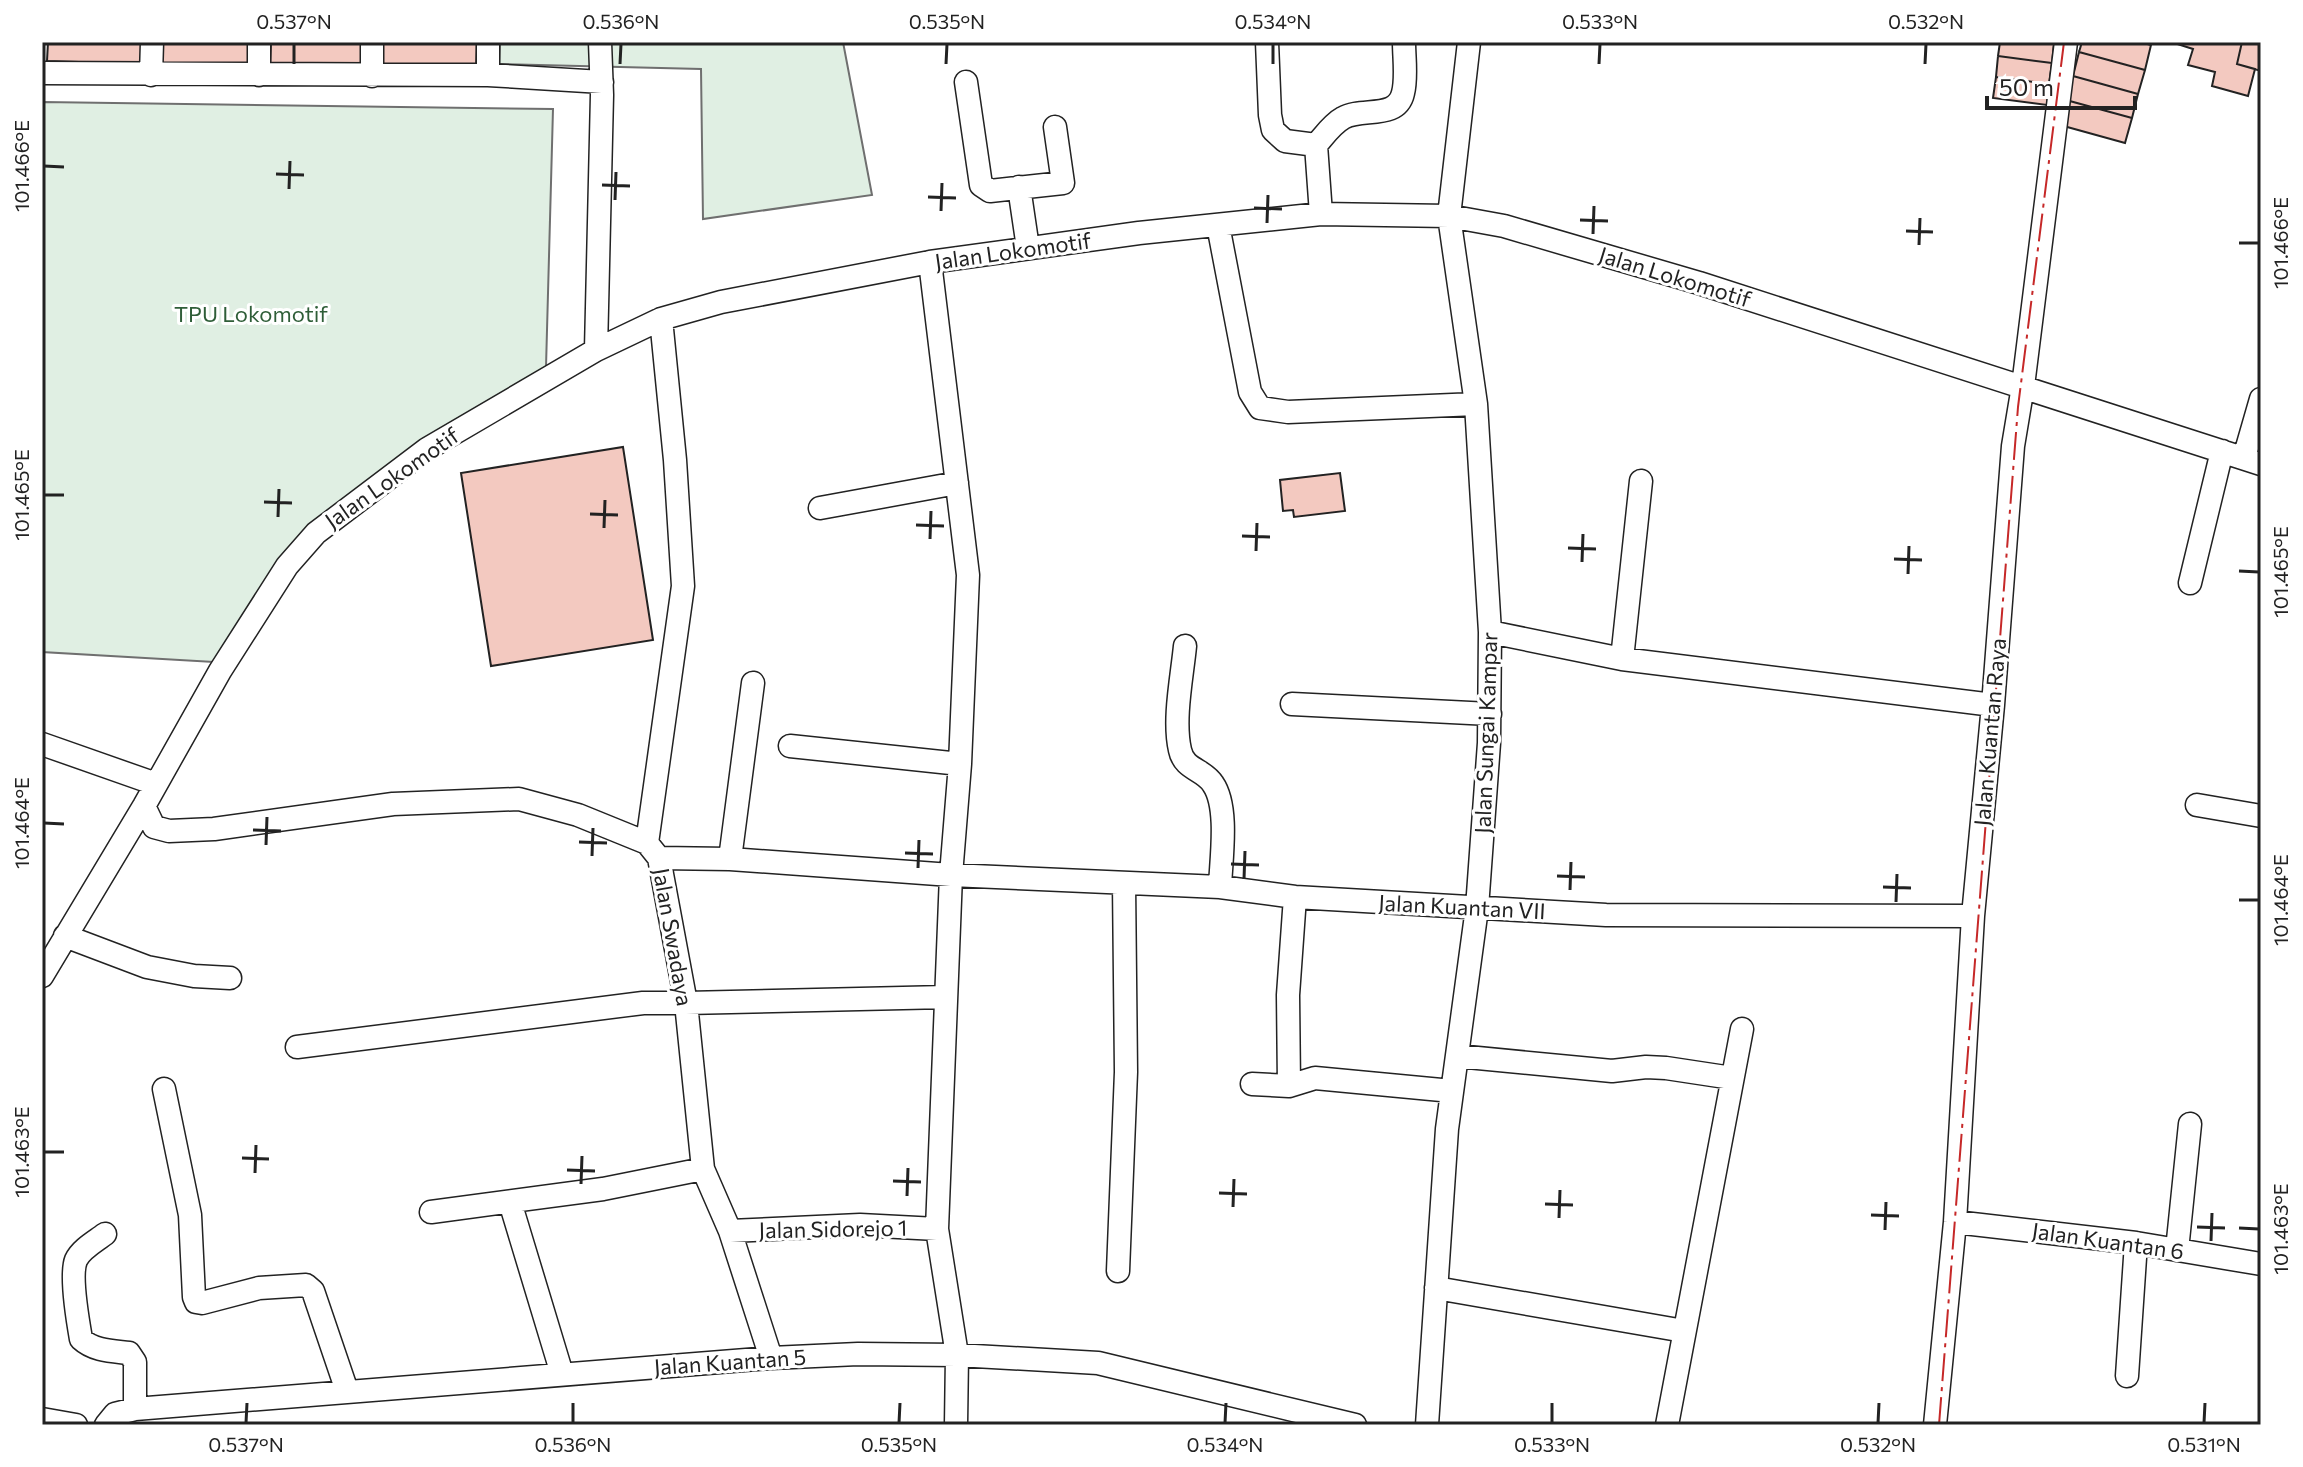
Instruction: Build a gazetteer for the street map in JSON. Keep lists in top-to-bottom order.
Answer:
{
  "streets": {
    "street": [
      "Jalan Lokomotif",
      "Jalan Kuantan Raya",
      "Jalan Sungai Kampar",
      "Jalan Kuantan VII",
      "Jalan Swadaya",
      "Jalan Sidorejo 1",
      "Jalan Kuantan 6",
      "Jalan Kuantan 5"
    ]
  },
  "crossings": [
    ["Jalan Lokomotif", "Jalan Kuantan Raya"],
    ["Jalan Lokomotif", "Jalan Sungai Kampar"],
    ["Jalan Lokomotif", "Jalan Swadaya"],
    ["Jalan Kuantan Raya", "Jalan Kuantan VII"],
    ["Jalan Kuantan Raya", "Jalan Kuantan 6"],
    ["Jalan Sungai Kampar", "Jalan Kuantan VII"],
    ["Jalan Kuantan VII", "Jalan Swadaya"],
    ["Jalan Swadaya", "Jalan Sidorejo 1"],
    ["Jalan Swadaya", "Jalan Kuantan 5"]
  ],
  "parks": ["TPU Lokomotif"],
  "scale_bar": "50 m",
  "coordinates": [
    "0.537°N",
    "0.536°N",
    "0.535°N",
    "0.534°N",
    "0.533°N",
    "0.532°N",
    "101.466°E",
    "101.465°E",
    "101.464°E",
    "101.463°E",
    "0.531°N"
  ]
}
